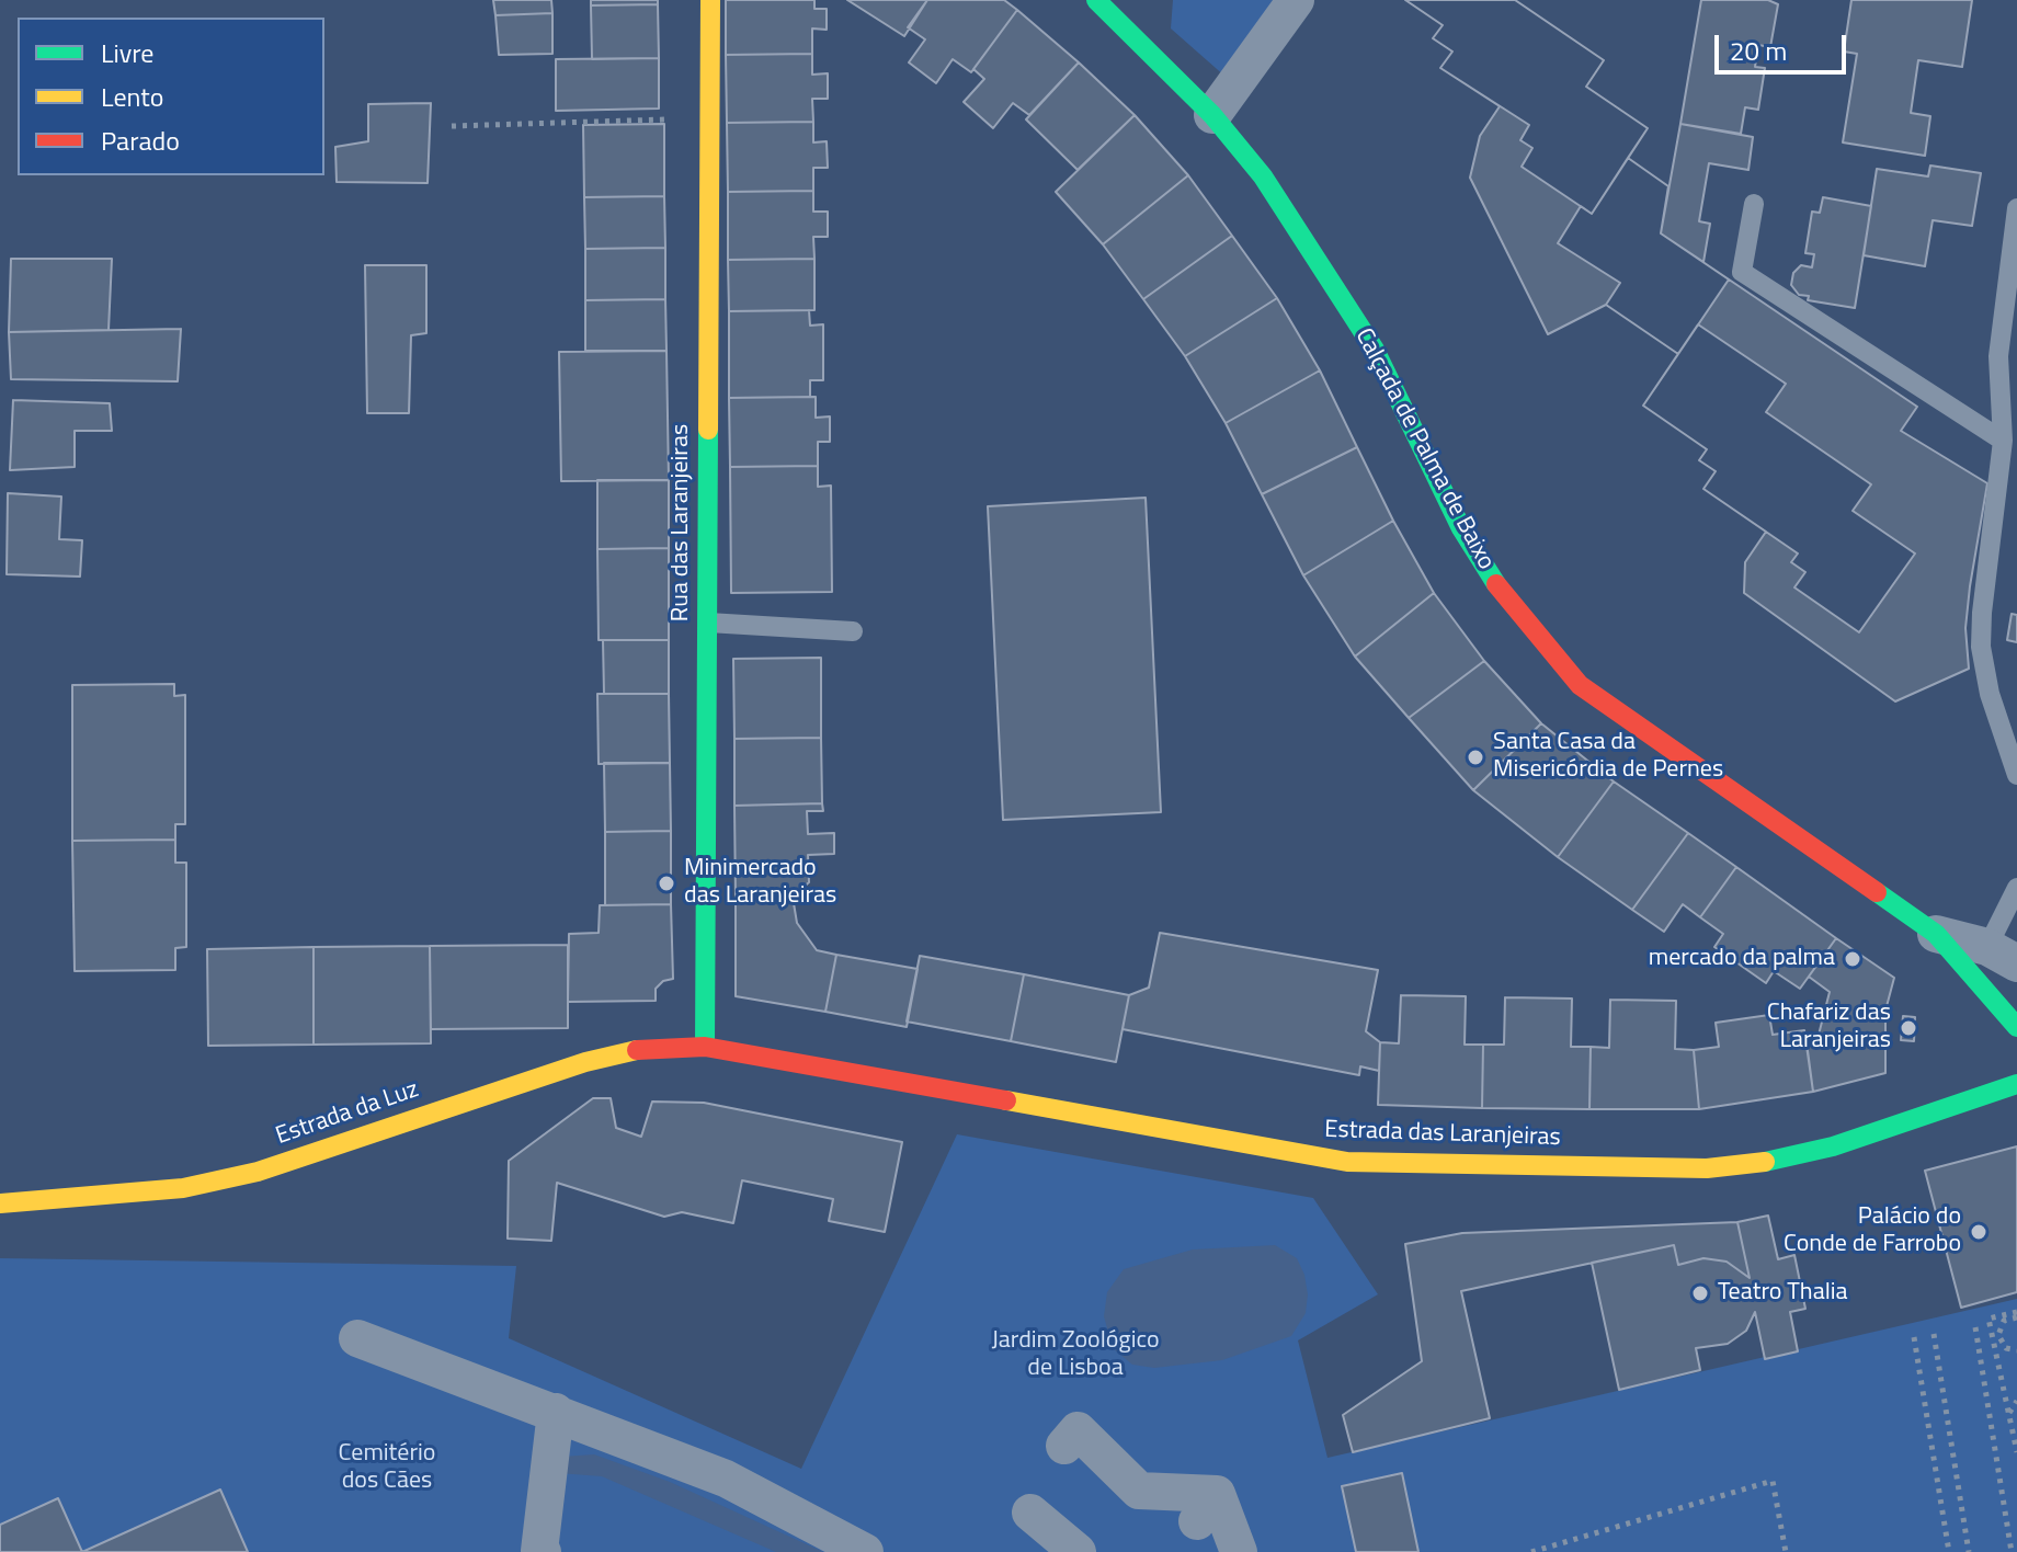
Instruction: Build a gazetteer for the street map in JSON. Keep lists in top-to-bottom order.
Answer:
{
  "streets": {
    "street": [
      "Calçada de Palma de Baixo",
      "Rua das Laranjeiras",
      "Estrada da Luz",
      "Estrada das Laranjeiras"
    ]
  },
  "crossings": [
    ["Rua das Laranjeiras", "Estrada da Luz"],
    ["Rua das Laranjeiras", "Estrada das Laranjeiras"],
    ["Estrada da Luz", "Estrada das Laranjeiras"]
  ],
  "parks": ["Jardim Zoológico de Lisboa", "Cemitério dos Cães"],
  "places": [
    "Santa Casa da Misericórdia de Pernes",
    "Minimercado das Laranjeiras",
    "mercado da palma",
    "Chafariz das Laranjeiras",
    "Palácio do Conde de Farrobo",
    "Teatro Thalia"
  ],
  "legend": ["Livre", "Lento", "Parado"],
  "scale_bar": "20 m"
}
